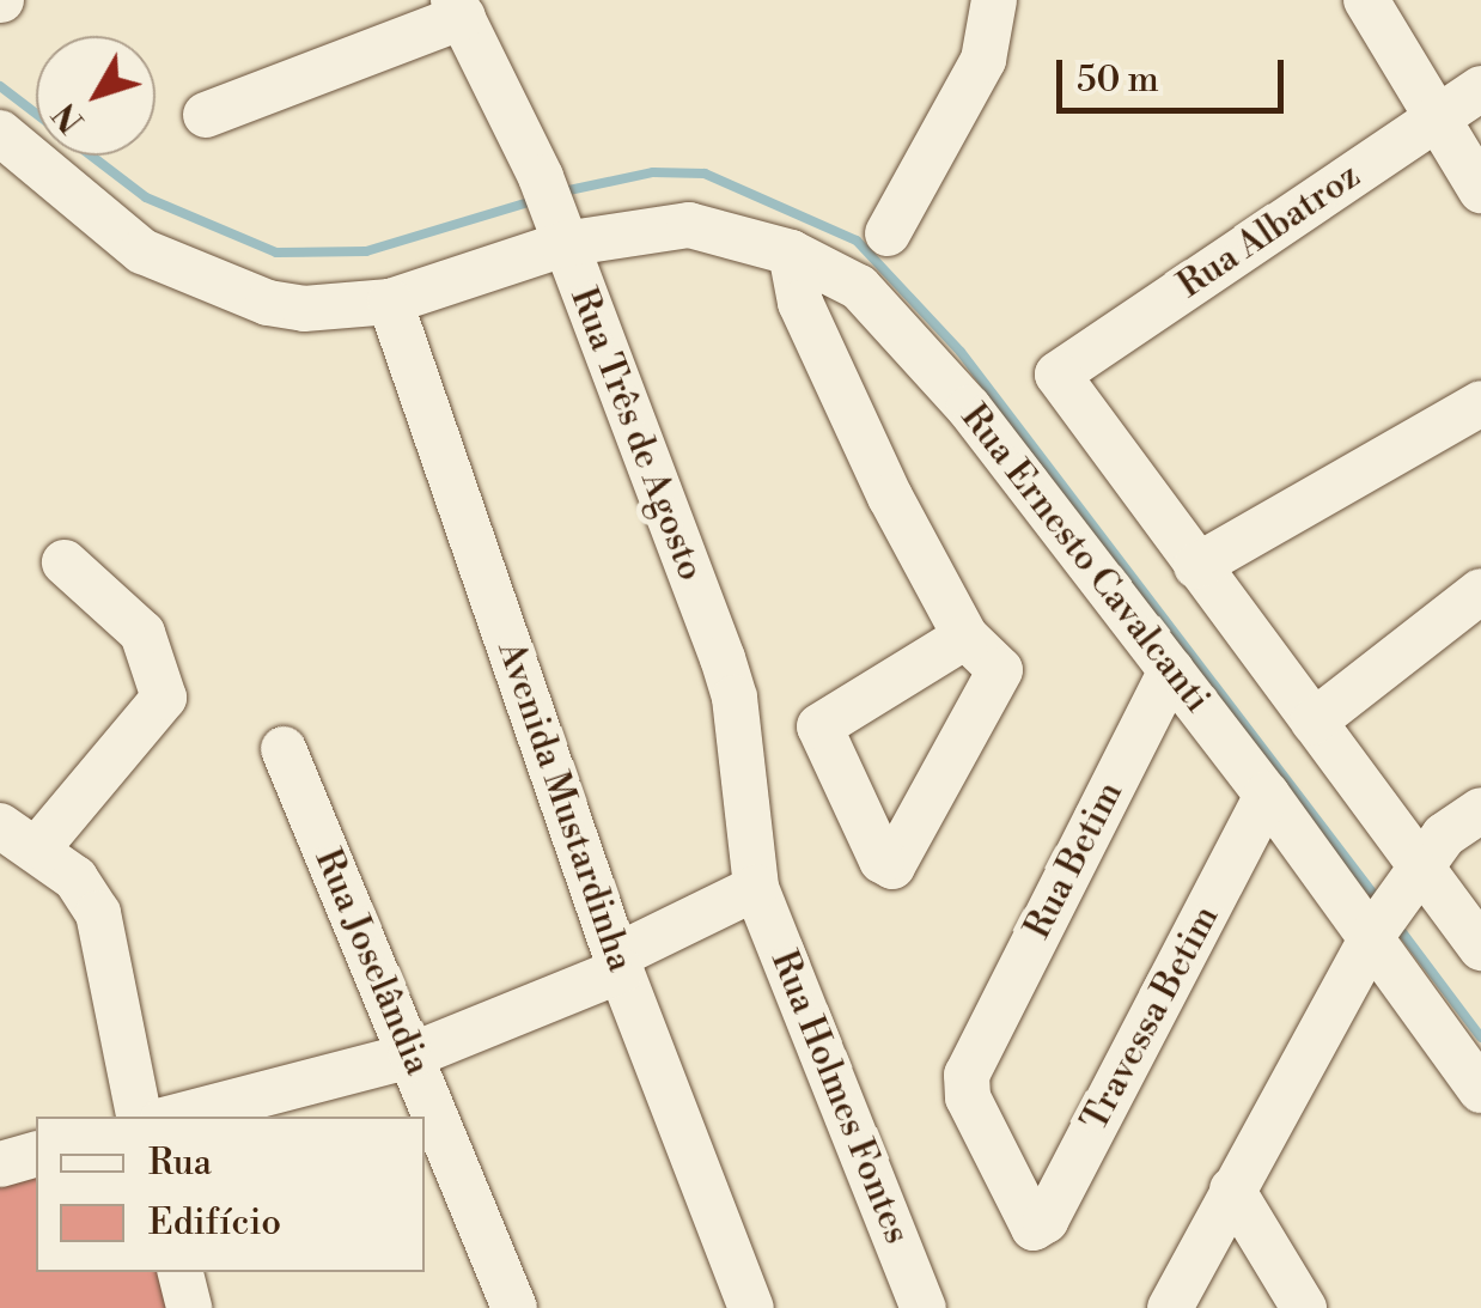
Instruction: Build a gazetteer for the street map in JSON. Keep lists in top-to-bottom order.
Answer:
{
  "streets": {
    "street": [
      "Rua Albatroz",
      "Rua Três de Agosto",
      "Rua Ernesto Cavalcanti",
      "Avenida Mustardinha",
      "Rua Betim",
      "Rua Joselândia",
      "Travessa Betim",
      "Rua Holmes Fontes"
    ]
  },
  "crossings": [
    ["Rua Três de Agosto", "Rua Ernesto Cavalcanti"],
    ["Rua Três de Agosto", "Rua Holmes Fontes"],
    ["Rua Ernesto Cavalcanti", "Avenida Mustardinha"],
    ["Rua Ernesto Cavalcanti", "Rua Betim"],
    ["Rua Ernesto Cavalcanti", "Travessa Betim"],
    ["Rua Betim", "Travessa Betim"]
  ],
  "legend": ["Rua", "Edifício"],
  "scale_bar": "50 m",
  "north": "bottom left"
}
